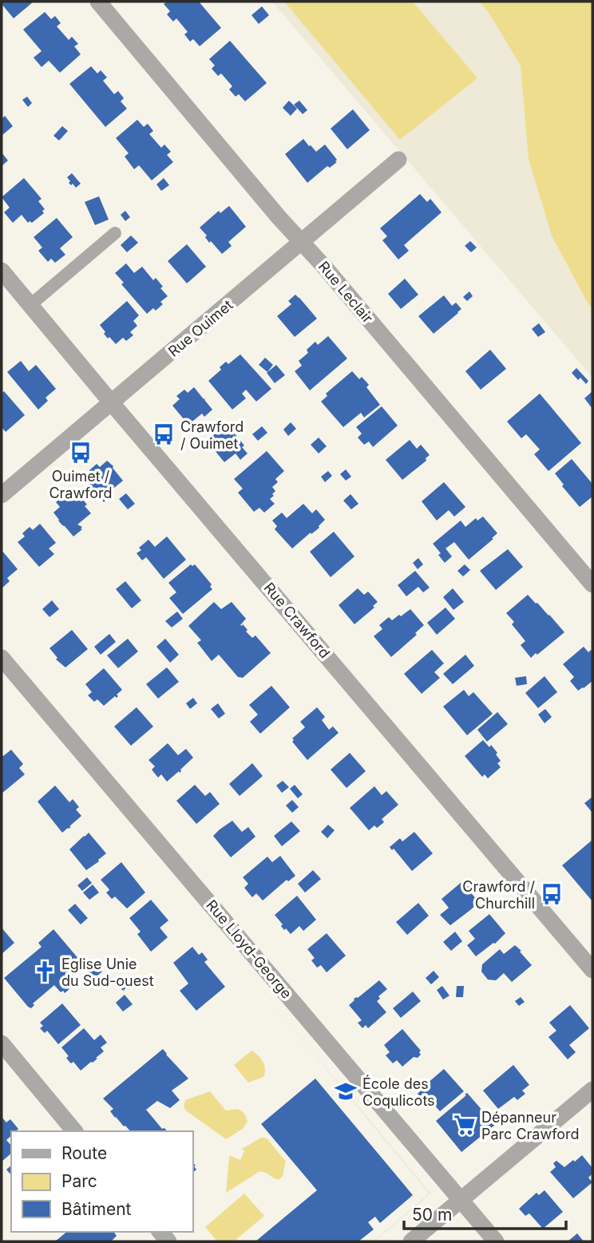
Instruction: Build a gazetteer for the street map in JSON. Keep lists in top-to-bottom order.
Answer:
{
  "streets": {
    "street": [
      "Rue Leclair",
      "Rue Ouimet",
      "Rue Crawford",
      "Rue Lloyd-George"
    ]
  },
  "crossings": [
    ["Rue Leclair", "Rue Ouimet"],
    ["Rue Ouimet", "Rue Crawford"]
  ],
  "places": {
    "bus stop": ["Crawford / Ouimet", "Ouimet / Crawford", "Crawford / Churchill"],
    "church": ["Eglise Unie du Sud-ouest"],
    "school or university": ["École des Coqulicots"],
    "supermarket": ["Dépanneur Parc Crawford"]
  },
  "legend": ["Route", "Parc", "Bâtiment"],
  "scale_bar": "50 m"
}
